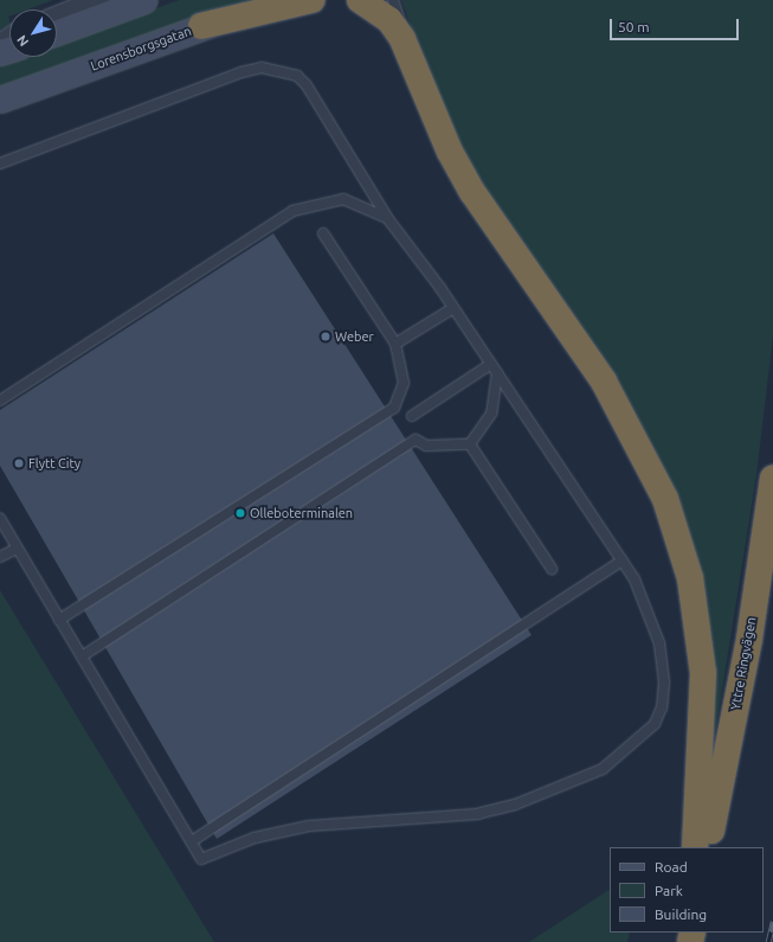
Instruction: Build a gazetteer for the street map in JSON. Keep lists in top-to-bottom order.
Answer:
{
  "streets": {
    "highway": ["Yttre Ringvägen"],
    "main road": ["Lorensborgsgatan"]
  },
  "places": ["Weber", "Flytt City", "Olleboterminalen"],
  "legend": ["Road", "Park", "Building"],
  "scale_bar": "50 m",
  "north": "bottom left"
}
